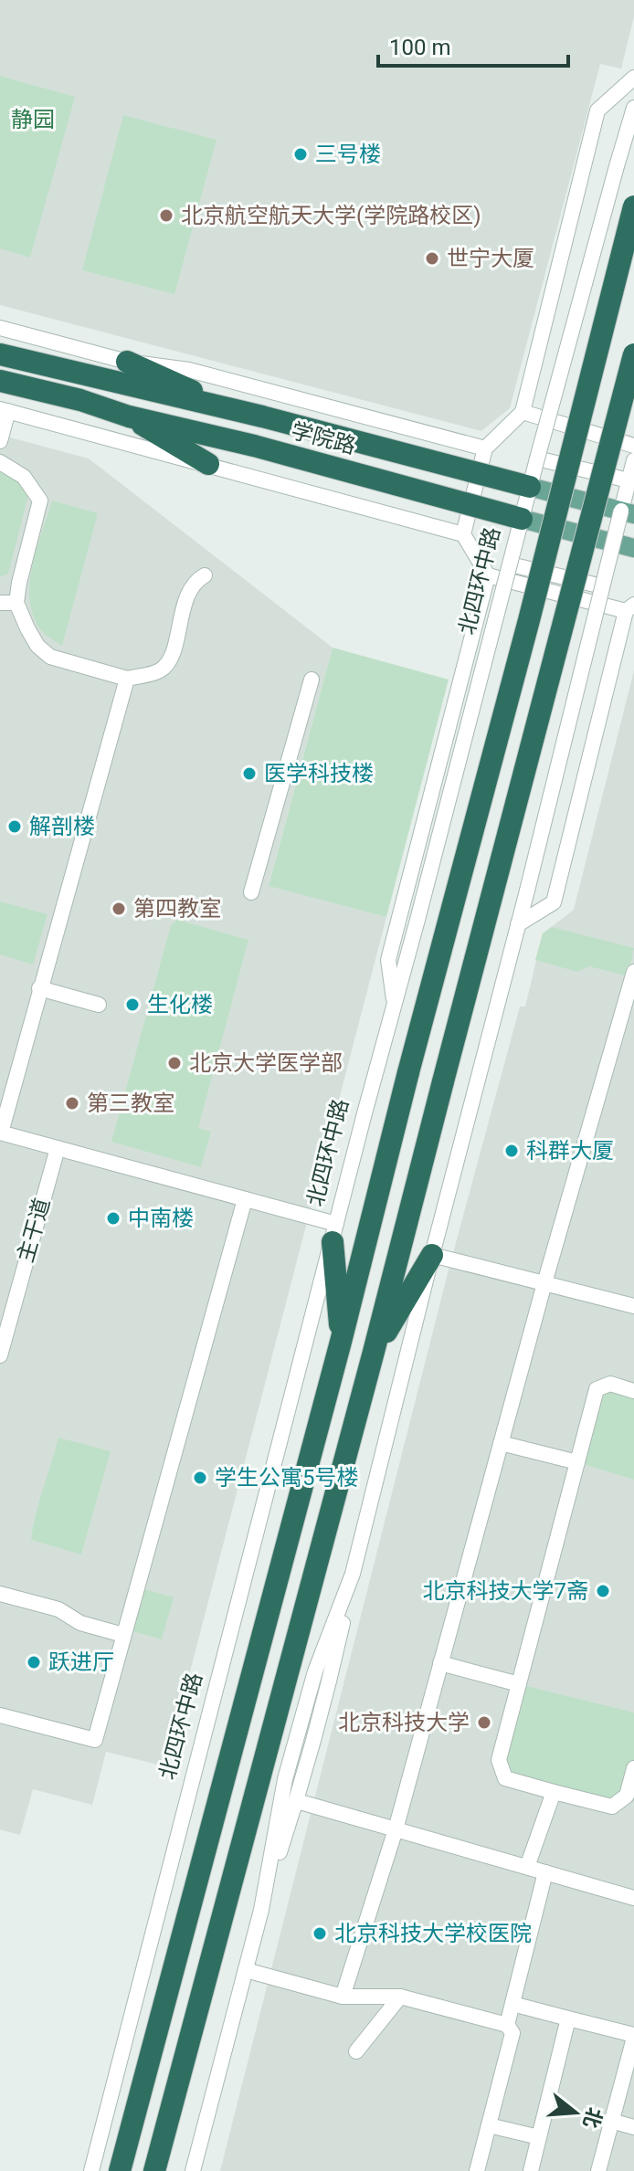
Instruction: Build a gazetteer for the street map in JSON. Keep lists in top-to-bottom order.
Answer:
{
  "streets": {
    "highway": ["学院路"],
    "street": ["北四环中路", "主干道"]
  },
  "crossings": [
    ["学院路", "北四环中路"]
  ],
  "parks": ["静园"],
  "places": [
    "三号楼",
    "北京航空航天大学(学院路校区)",
    "世宁大厦",
    "医学科技楼",
    "解剖楼",
    "第四教室",
    "生化楼",
    "北京大学医学部",
    "第三教室",
    "科群大厦",
    "中南楼",
    "学生公寓5号楼",
    "北京科技大学7斋",
    "跃进厅",
    "北京科技大学",
    "北京科技大学校医院"
  ],
  "scale_bar": "100 m",
  "north": "right"
}
